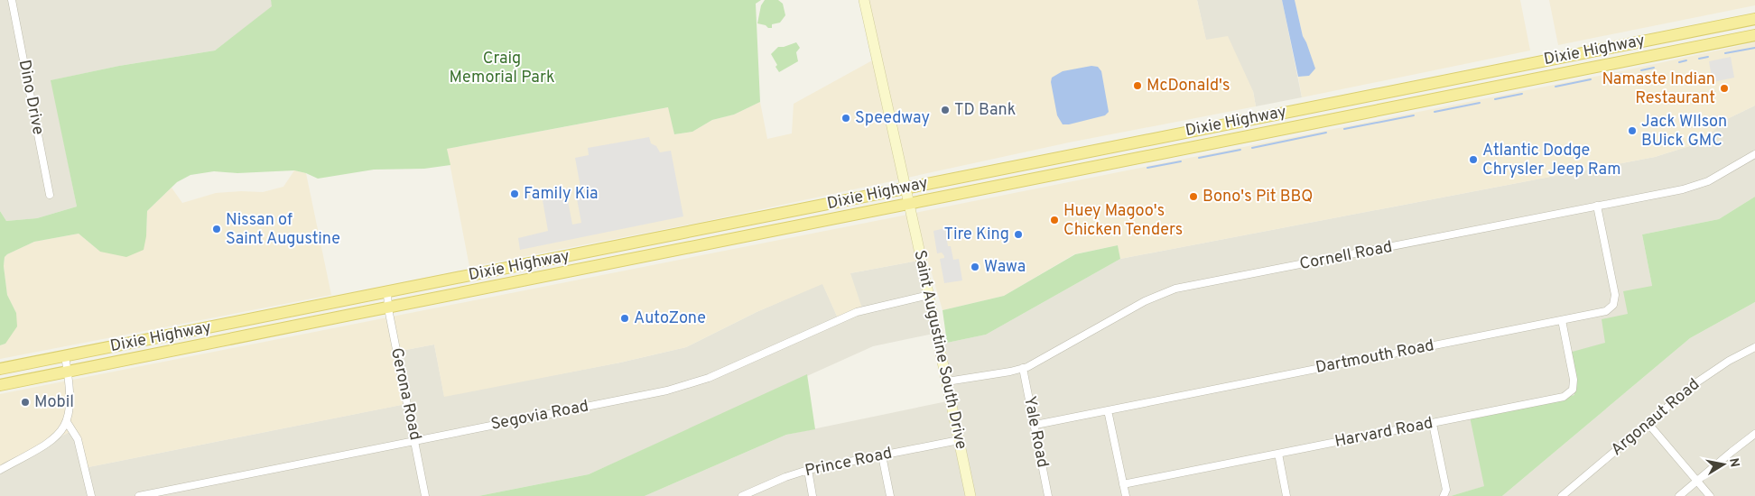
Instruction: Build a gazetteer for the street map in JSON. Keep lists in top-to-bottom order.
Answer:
{
  "streets": {
    "main road": ["Dixie Highway"],
    "street": [
      "Dino Drive",
      "Cornell Road",
      "Saint Augustine South Drive",
      "Dartmouth Road",
      "Gerona Road",
      "Segovia Road",
      "Argonaut Road",
      "Yale Road",
      "Harvard Road",
      "Prince Road"
    ]
  },
  "crossings": [
    ["Dixie Highway", "Saint Augustine South Drive"],
    ["Dixie Highway", "Gerona Road"],
    ["Cornell Road", "Saint Augustine South Drive"],
    ["Cornell Road", "Dartmouth Road"],
    ["Cornell Road", "Yale Road"],
    ["Saint Augustine South Drive", "Segovia Road"],
    ["Saint Augustine South Drive", "Prince Road"],
    ["Dartmouth Road", "Yale Road"],
    ["Dartmouth Road", "Harvard Road"],
    ["Gerona Road", "Segovia Road"]
  ],
  "parks": ["Craig Memorial Park"],
  "places": [
    "McDonald's",
    "Namaste Indian Restaurant",
    "TD Bank",
    "Speedway",
    "Jack WIlson BUick GMC",
    "Atlantic Dodge Chrysler Jeep Ram",
    "Family Kia",
    "Bono's Pit BBQ",
    "Huey Magoo's Chicken Tenders",
    "Nissan of Saint Augustine",
    "Tire King",
    "Wawa",
    "AutoZone",
    "Mobil"
  ],
  "north": "right"
}
